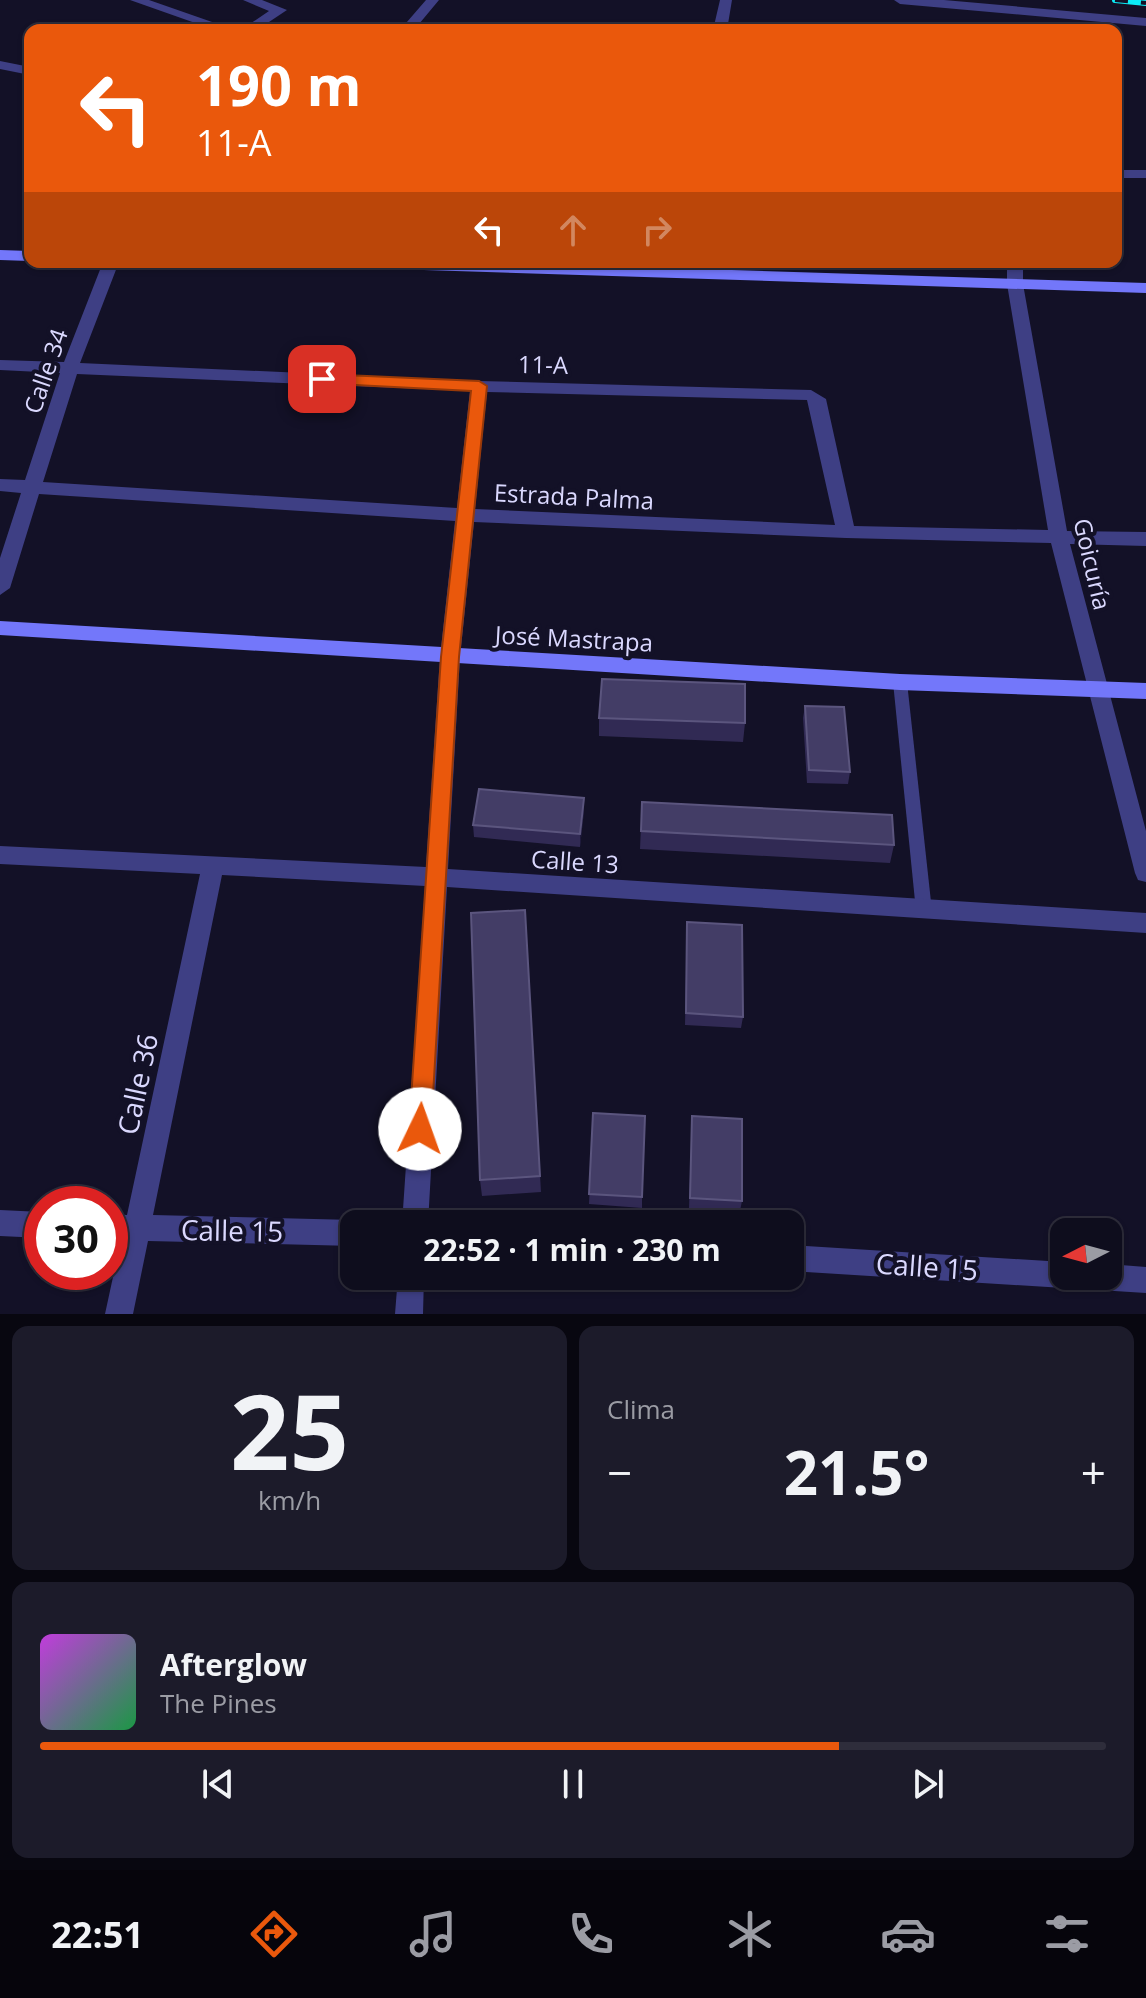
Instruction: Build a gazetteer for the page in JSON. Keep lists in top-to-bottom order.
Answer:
{
  "streets": {
    "street": [
      "11-A",
      "Calle 34",
      "Estrada Palma",
      "Goicuría",
      "José Mastrapa",
      "Calle 13",
      "Calle 36",
      "Calle 15"
    ]
  },
  "crossings": [
    ["11-A", "Calle 34"],
    ["11-A", "Estrada Palma"],
    ["Calle 34", "Estrada Palma"],
    ["Estrada Palma", "Goicuría"],
    ["Goicuría", "José Mastrapa"],
    ["Calle 13", "Calle 36"],
    ["Calle 36", "Calle 15"]
  ],
  "north": "left",
  "page": {
    "turn": ["190 m", "11-A"],
    "limit": "30",
    "trip": "22:52 · 1 min · 230 m",
    "tile": [
      ["25", "km/h"],
      "Clima"
    ],
    "heat": ["−", "21.5°", "+"],
    "song": ["Afterglow", "The Pines"],
    "tabs": "22:51"
  }
}
